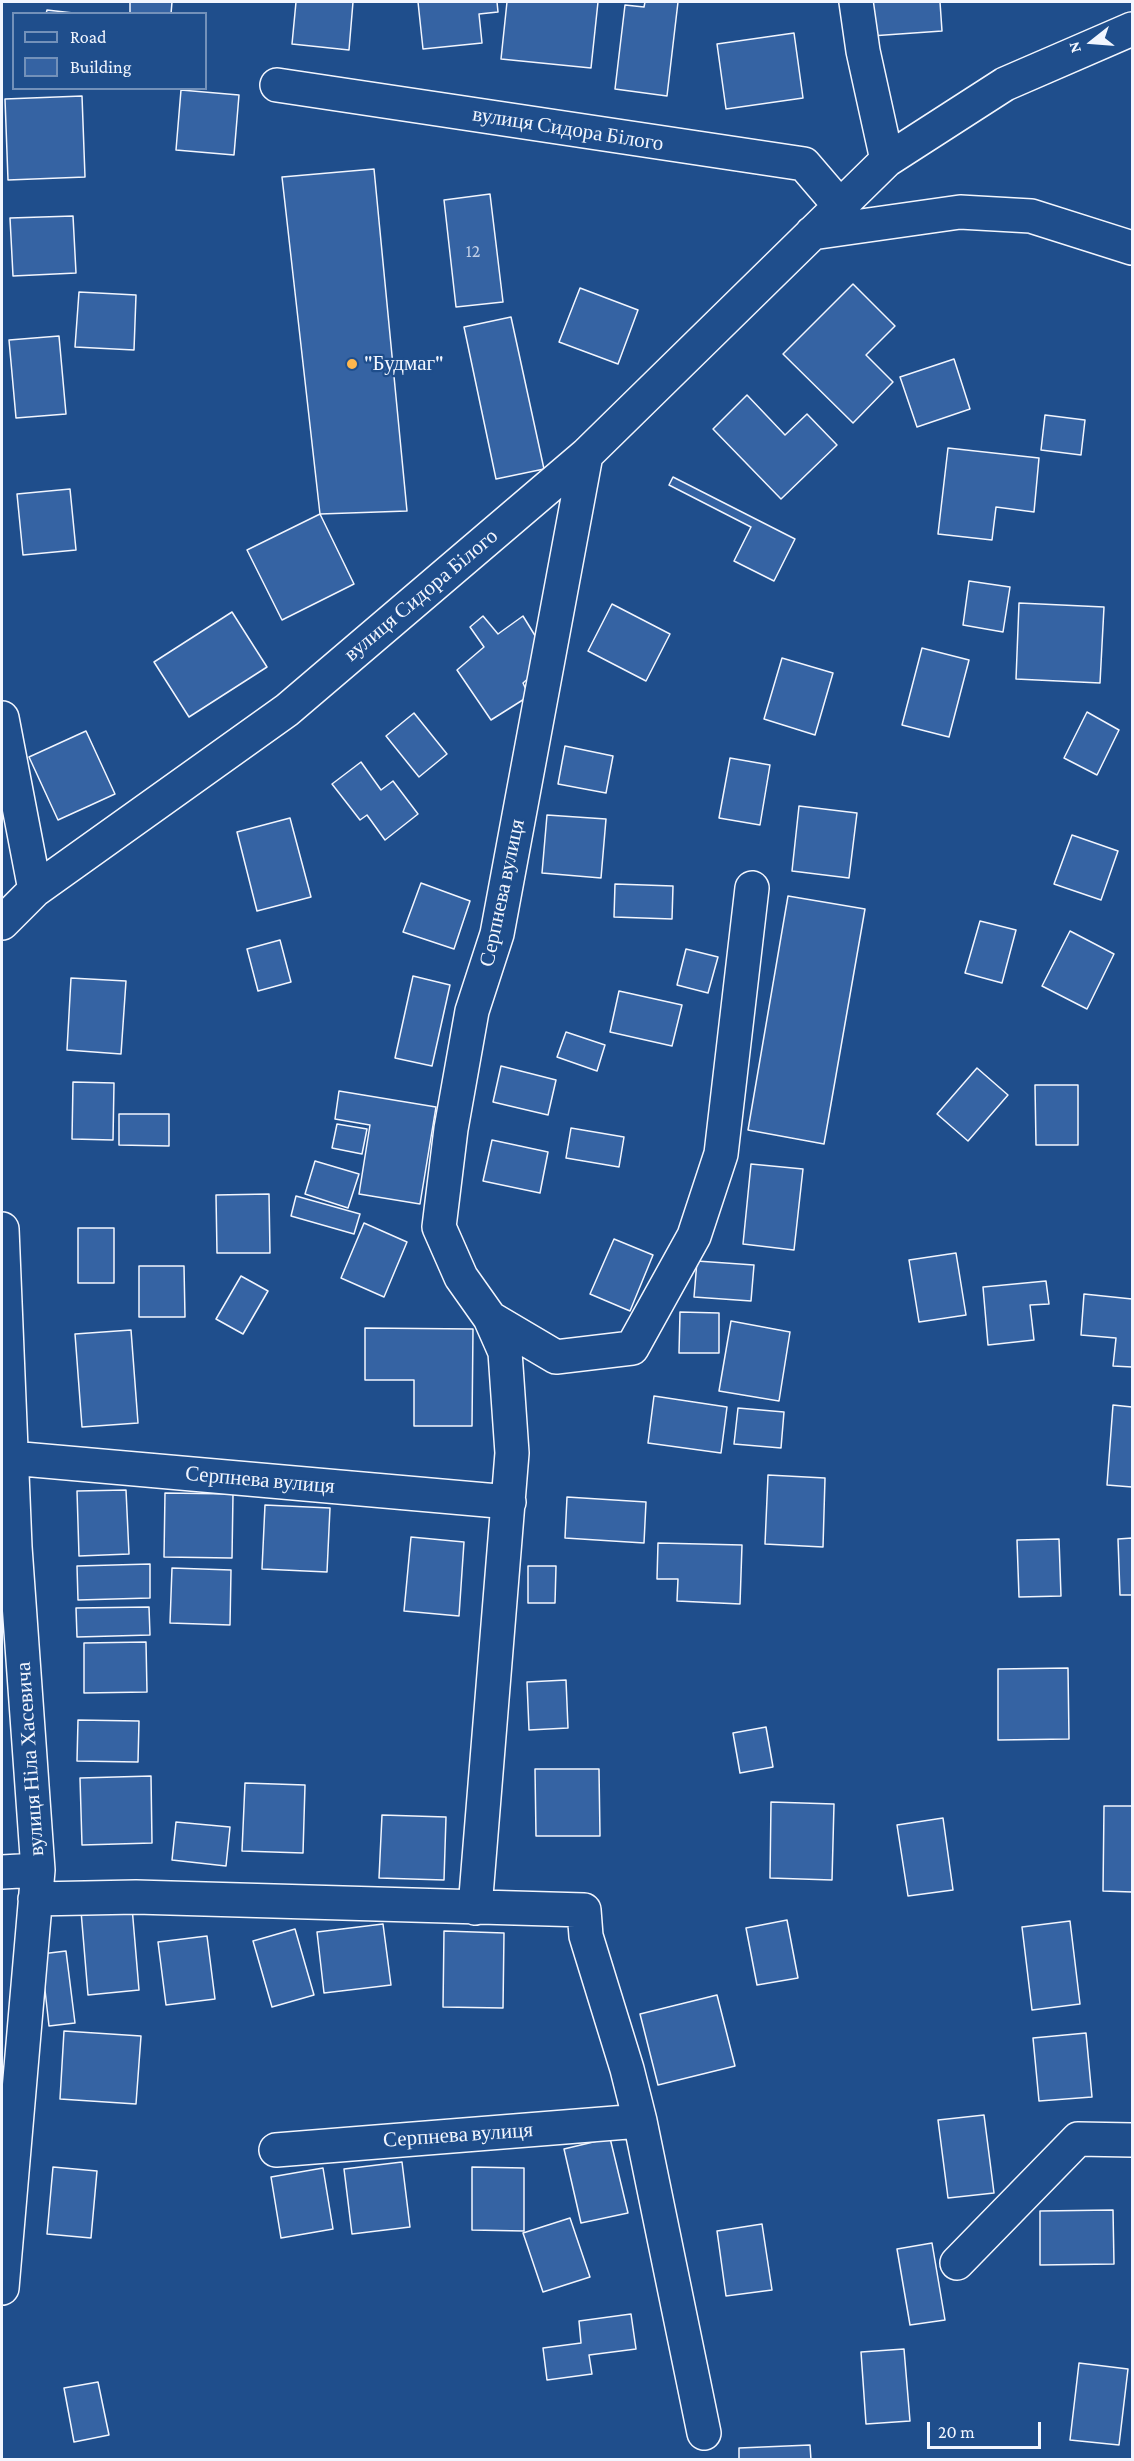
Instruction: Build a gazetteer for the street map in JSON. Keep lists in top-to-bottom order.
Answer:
{
  "streets": {
    "street": ["вулиця Сидора Білого", "Серпнева вулиця", "вулиця Ніла Хасевича"]
  },
  "crossings": [
    ["вулиця Сидора Білого", "Серпнева вулиця"],
    ["Серпнева вулиця", "вулиця Ніла Хасевича"]
  ],
  "places": ["\"Будмаг\""],
  "house_numbers": ["12"],
  "legend": ["Road", "Building"],
  "scale_bar": "20 m",
  "north": "left"
}
